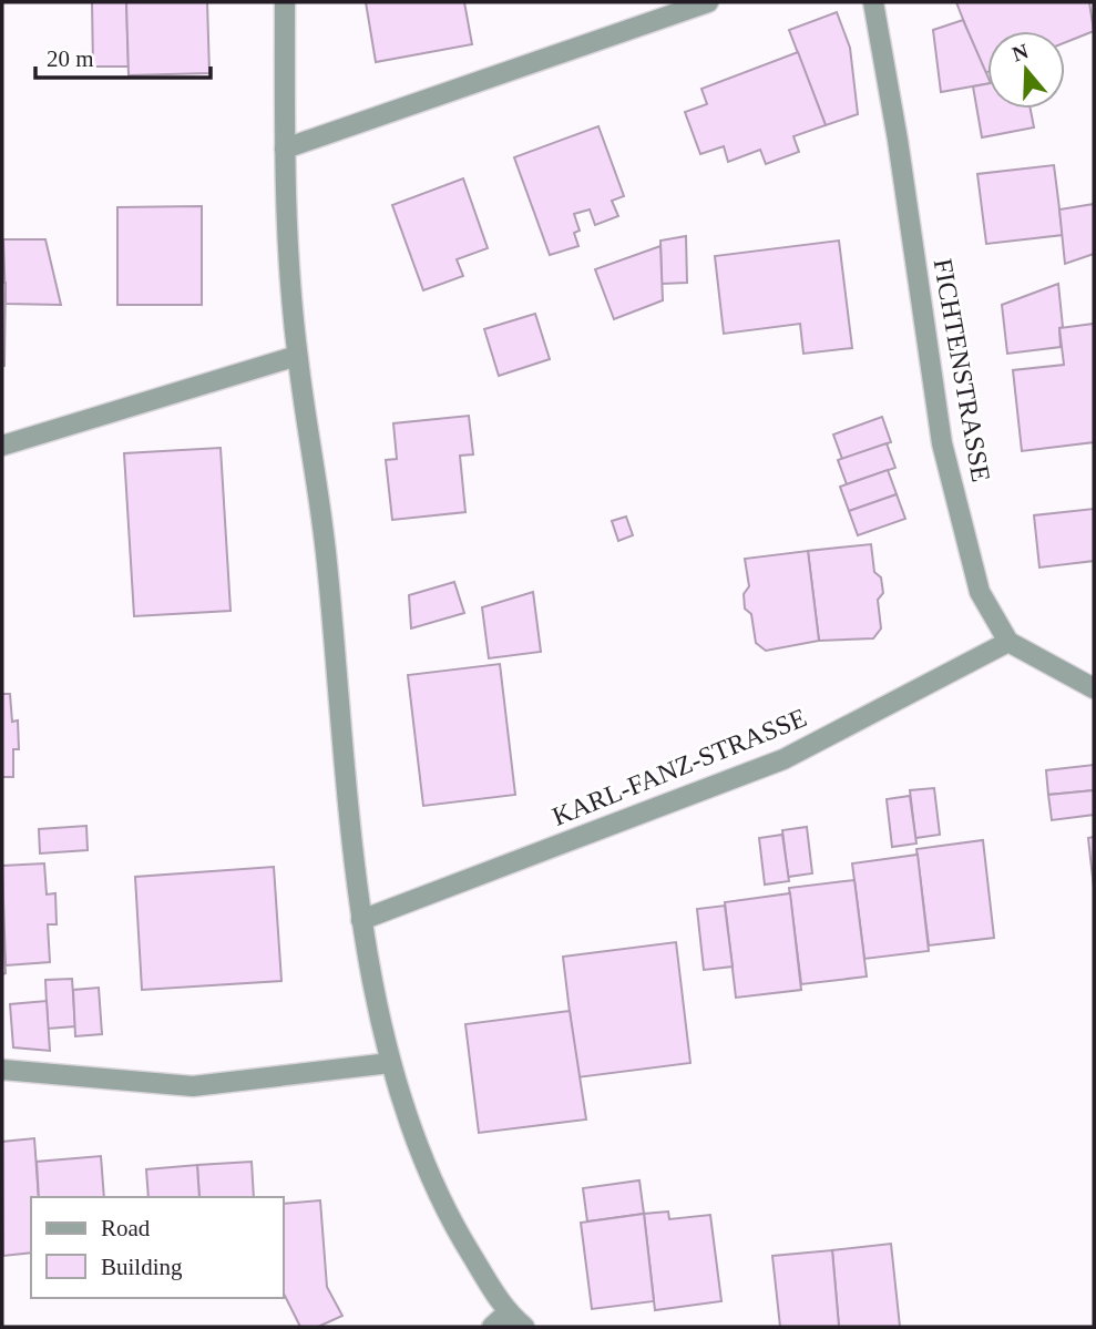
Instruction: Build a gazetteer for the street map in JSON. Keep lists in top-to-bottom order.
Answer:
{
  "streets": {
    "street": ["FICHTENSTRASSE", "KARL-FANZ-STRASSE"]
  },
  "crossings": [
    ["FICHTENSTRASSE", "KARL-FANZ-STRASSE"]
  ],
  "legend": ["Road", "Building"],
  "scale_bar": "20 m",
  "north": "top"
}
